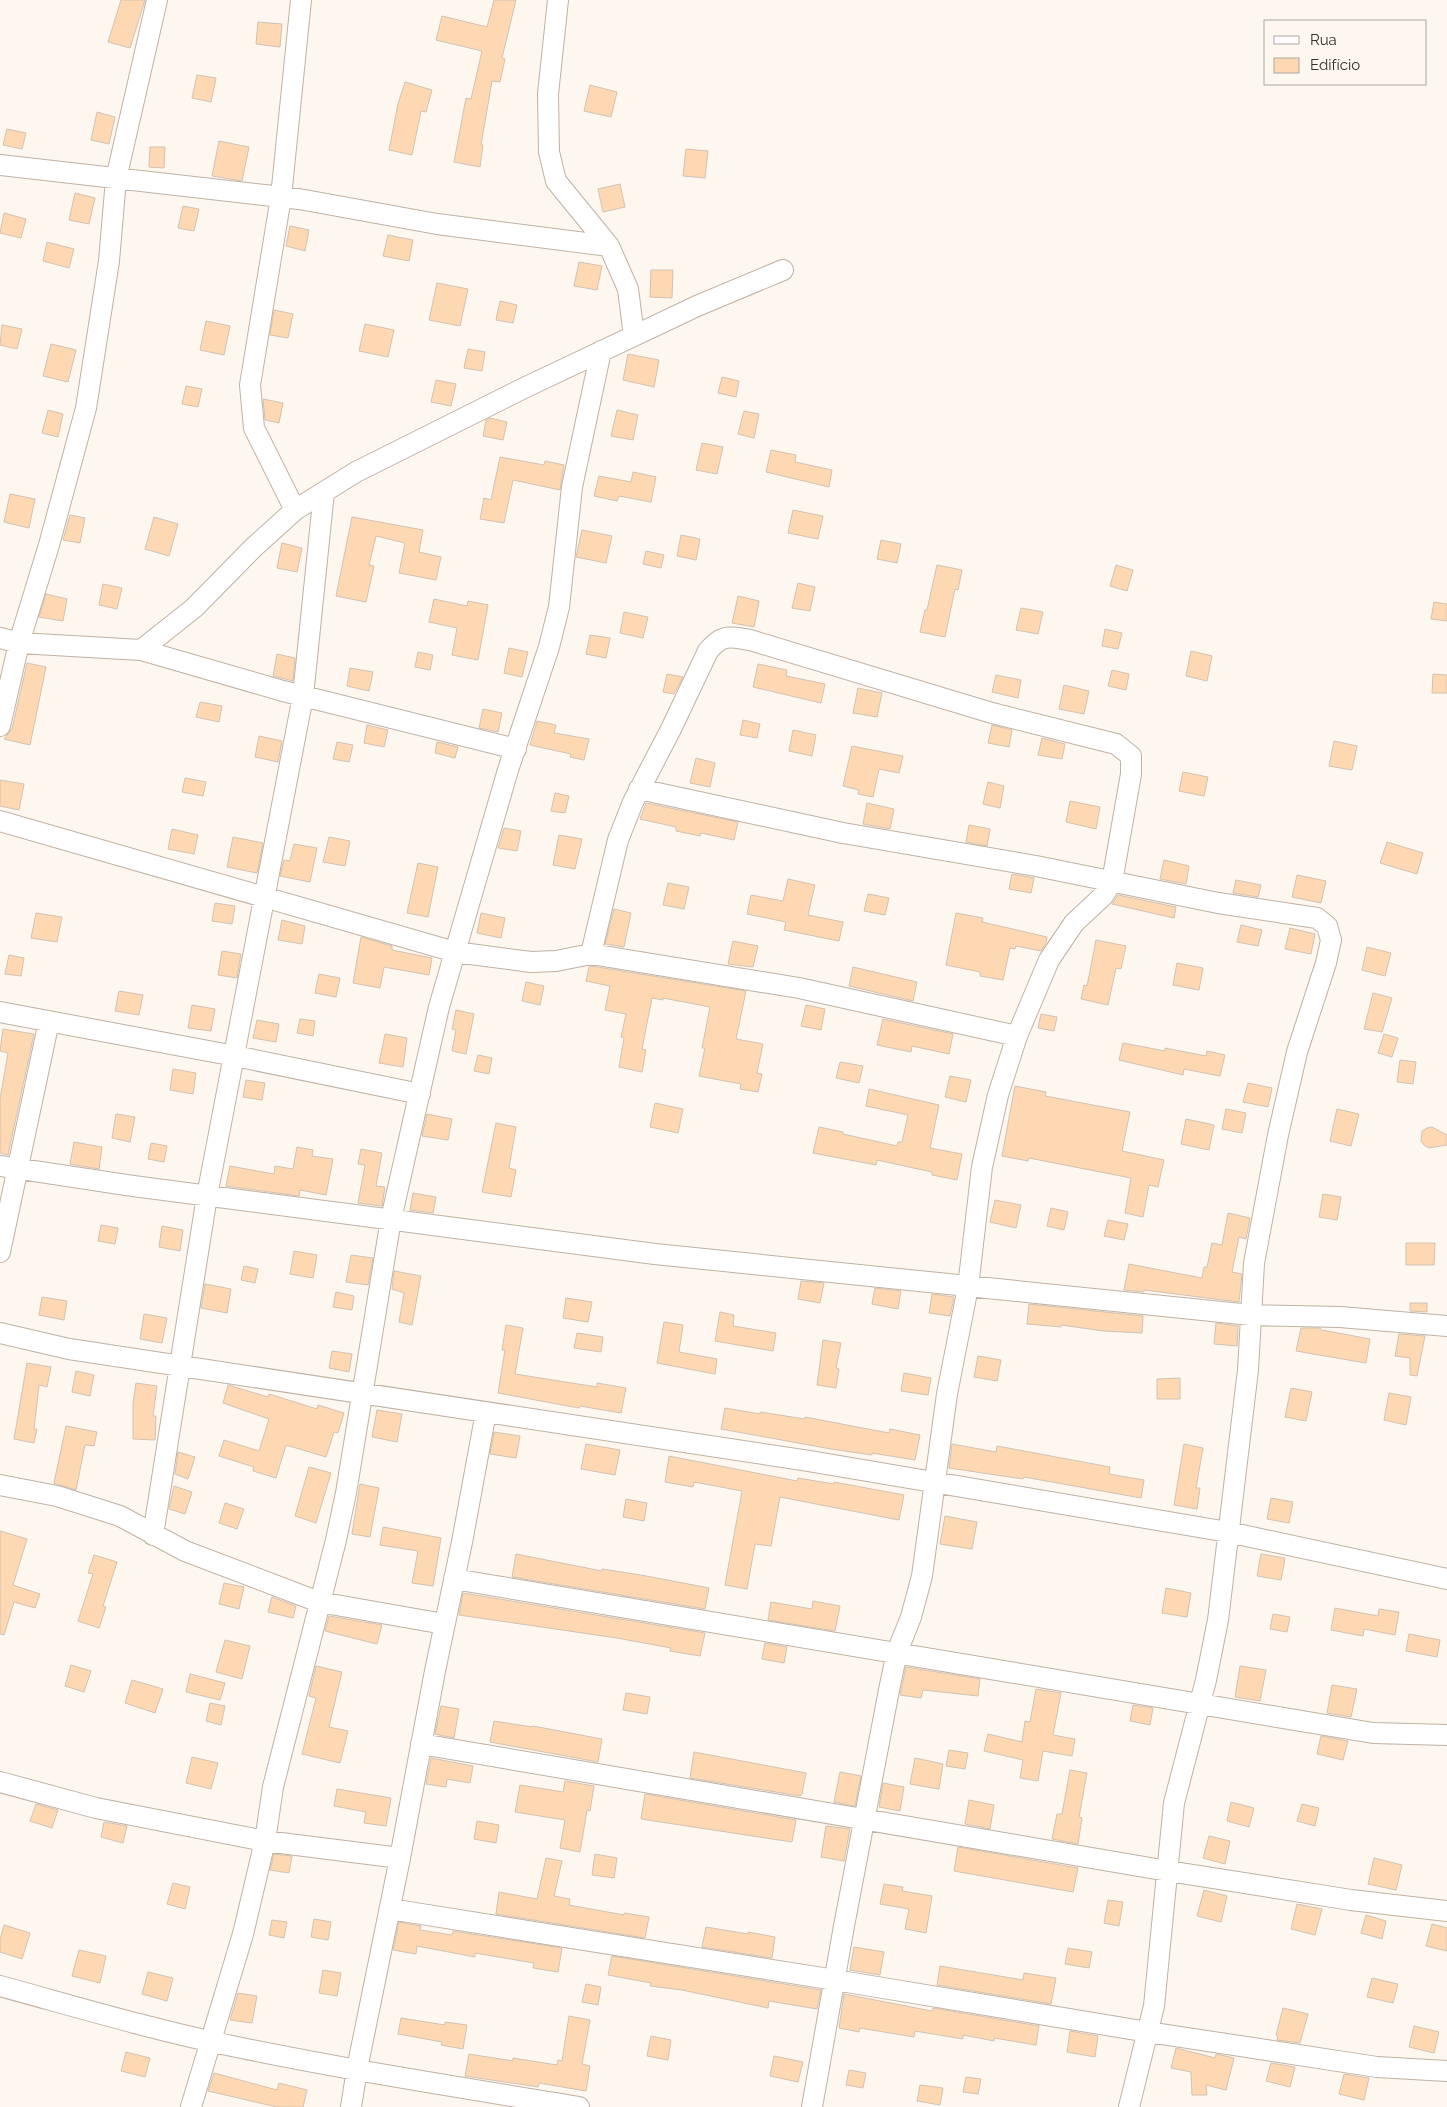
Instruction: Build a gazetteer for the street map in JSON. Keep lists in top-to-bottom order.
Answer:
{
  "legend": ["Rua", "Edifício"]
}
